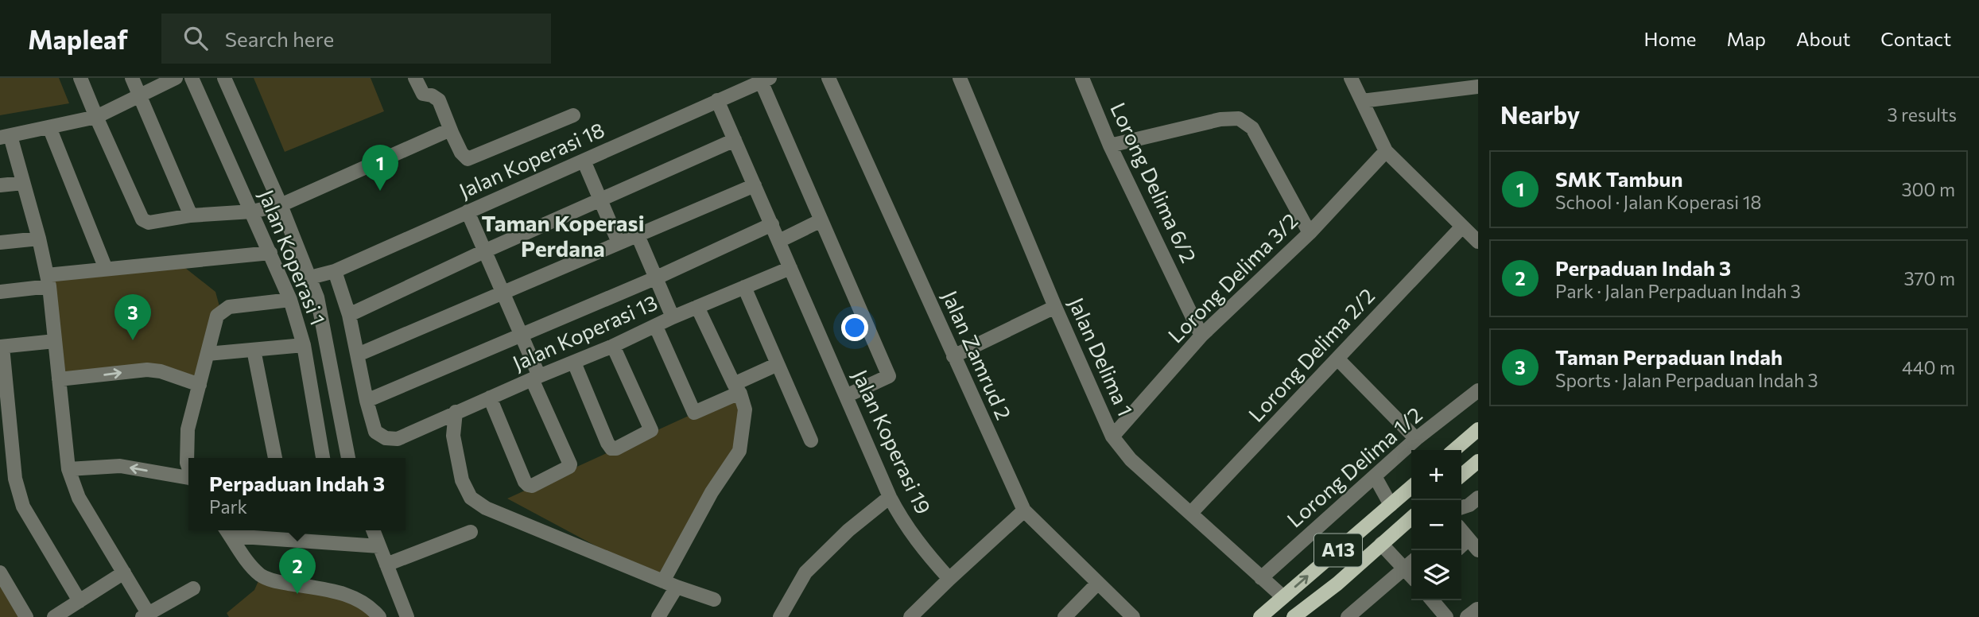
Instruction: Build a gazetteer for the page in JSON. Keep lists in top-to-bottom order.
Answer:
{
  "streets": {
    "main road": ["A13"],
    "street": [
      "Jalan Koperasi 18",
      "Lorong Delima 6/2",
      "Jalan Koperasi 1",
      "Lorong Delima 3/2",
      "Jalan Koperasi 13",
      "Jalan Zamrud 2",
      "Lorong Delima 2/2",
      "Jalan Delima 1",
      "Jalan Koperasi 19",
      "Lorong Delima 1/2"
    ]
  },
  "crossings": [
    ["Jalan Koperasi 18", "Jalan Koperasi 19"],
    ["Lorong Delima 6/2", "Lorong Delima 3/2"],
    ["Lorong Delima 3/2", "Jalan Delima 1"],
    ["Jalan Koperasi 13", "Jalan Koperasi 19"],
    ["Lorong Delima 2/2", "Jalan Delima 1"],
    ["Jalan Delima 1", "Lorong Delima 1/2"],
    ["Jalan Delima 1", "A13"]
  ],
  "districts": ["Taman Koperasi Perdana"],
  "page": {
    "header": "Mapleaf",
    "search": "Search here",
    "nav": [
      "Home",
      "Map",
      "About",
      "Contact"
    ],
    "heading": ["Nearby", "3 results"],
    "pins": ["1", "3", "2"],
    "list": [
      {
        "mark": "1",
        "name": "SMK Tambun",
        "note": "School · Jalan Koperasi 18",
        "value": "300 m"
      },
      {
        "mark": "2",
        "name": "Perpaduan Indah 3",
        "note": "Park · Jalan Perpaduan Indah 3",
        "value": "370 m"
      },
      {
        "mark": "3",
        "name": "Taman Perpaduan Indah",
        "note": "Sports · Jalan Perpaduan Indah 3",
        "value": "440 m"
      }
    ],
    "map_buttons": ["+", "−"],
    "popup": ["Perpaduan Indah 3", "Park"]
  }
}
